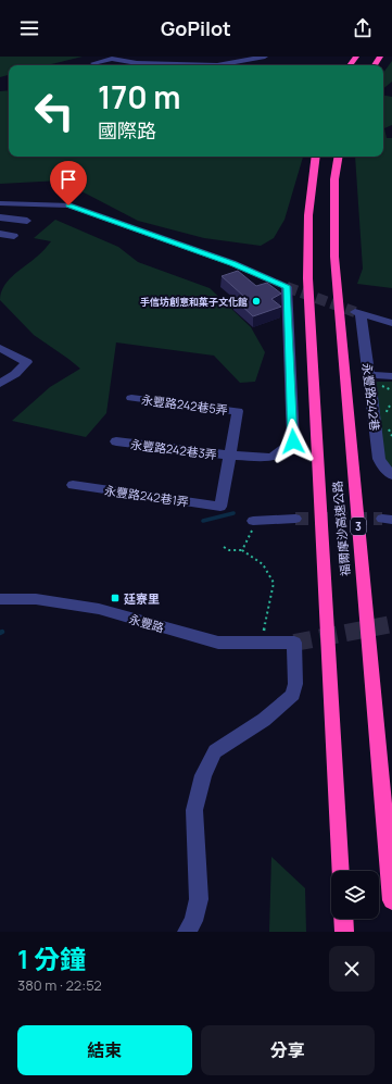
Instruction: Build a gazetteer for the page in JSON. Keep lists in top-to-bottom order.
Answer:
{
  "streets": {
    "highway": ["3", "福爾摩沙高速公路"],
    "street": [
      "永豐路242巷",
      "永豐路242巷5弄",
      "永豐路242巷3弄",
      "永豐路242巷1弄",
      "永豐路"
    ]
  },
  "crossings": [
    ["永豐路242巷5弄", "永豐路242巷3弄"],
    ["永豐路242巷5弄", "永豐路242巷1弄"],
    ["永豐路242巷3弄", "永豐路242巷1弄"]
  ],
  "places": {
    "other": ["手信坊創意和菓子文化館"],
    "transit": ["廷寮里"]
  },
  "page": {
    "header": "GoPilot",
    "turn": ["170 m", "國際路"],
    "heading": ["1 分鐘", "380 m · 22:52"],
    "buttons": ["結束", "分享"]
  }
}
